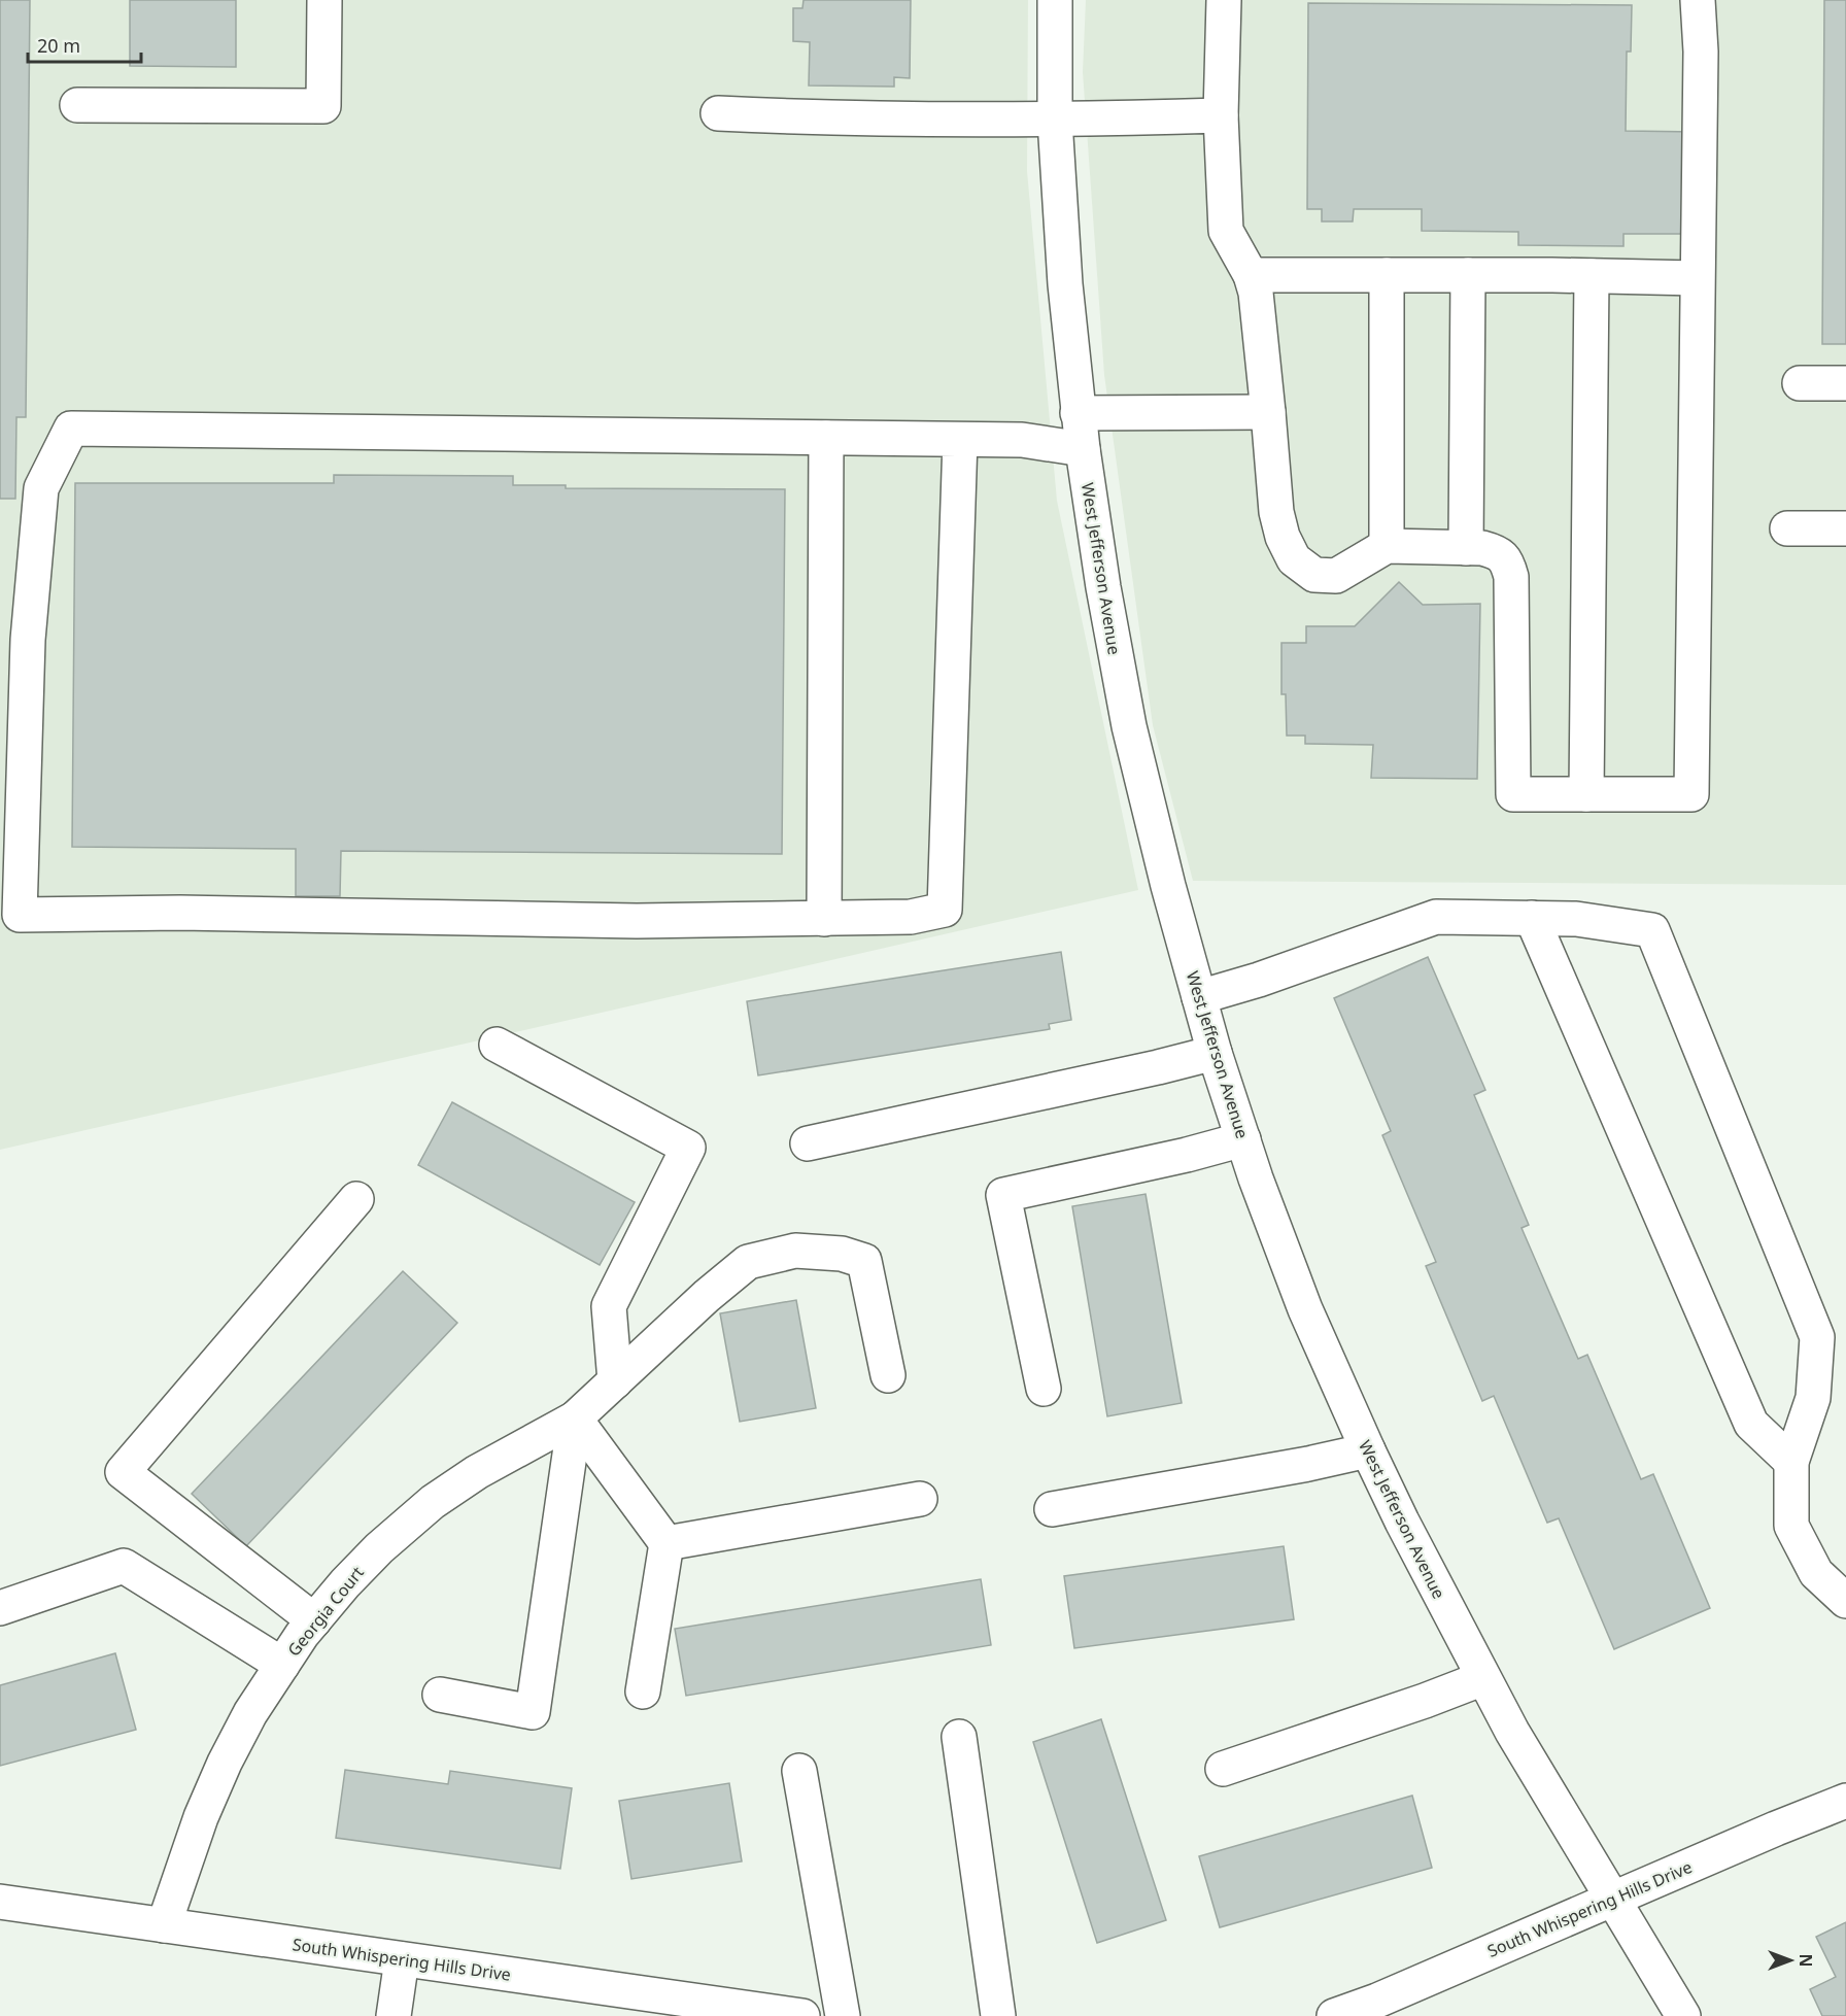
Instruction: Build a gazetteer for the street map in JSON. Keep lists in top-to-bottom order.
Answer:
{
  "streets": {
    "street": ["West Jefferson Avenue", "Georgia Court", "South Whispering Hills Drive"]
  },
  "crossings": [
    ["West Jefferson Avenue", "South Whispering Hills Drive"],
    ["Georgia Court", "South Whispering Hills Drive"]
  ],
  "scale_bar": "20 m",
  "north": "right"
}
